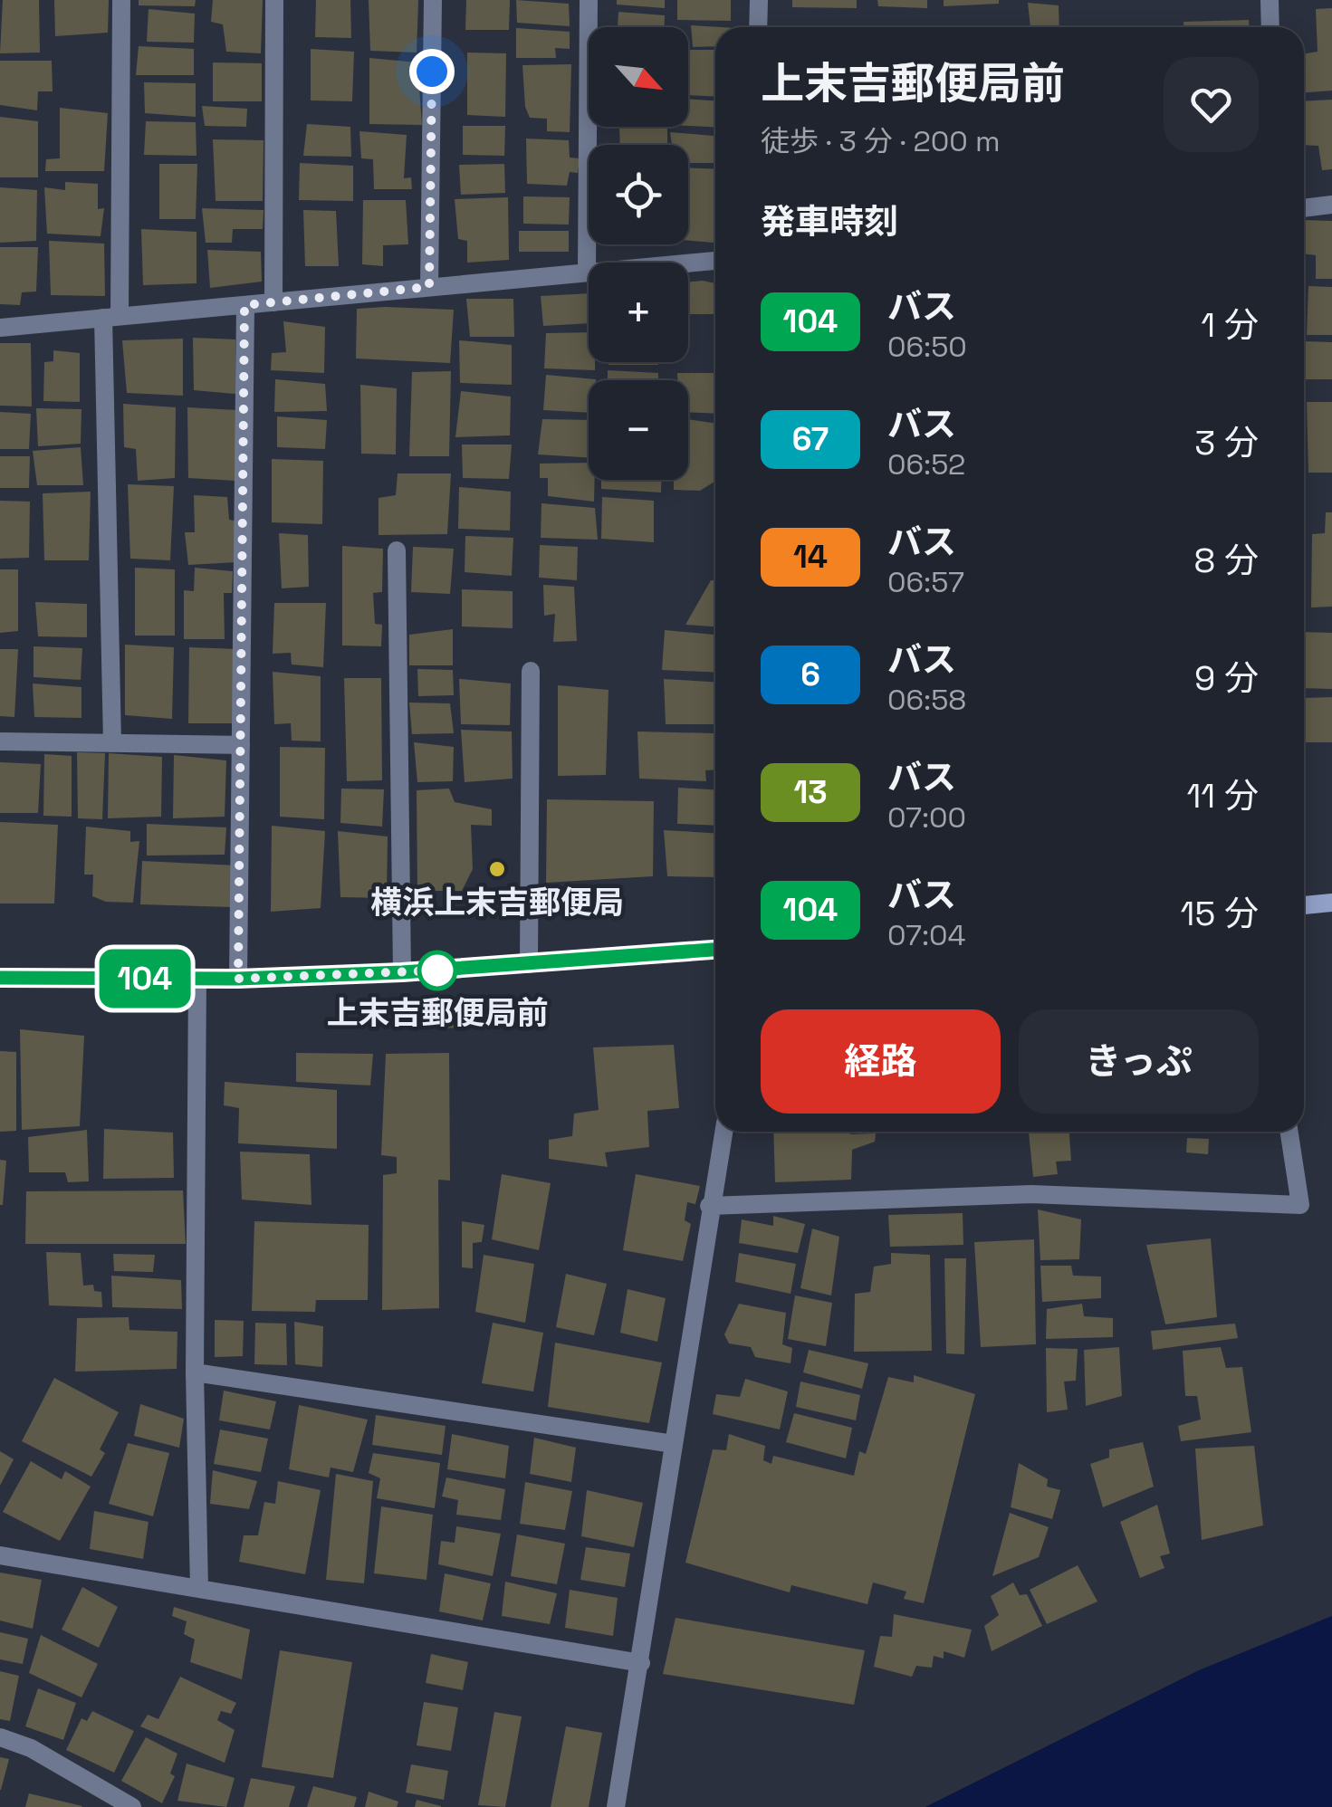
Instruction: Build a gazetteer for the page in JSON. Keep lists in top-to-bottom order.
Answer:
{
  "places": ["横浜上末吉郵便局", "上末吉郵便局前"],
  "lines": ["bus line 104"],
  "north": "bottom right",
  "page": {
    "on_map": "104",
    "map_buttons": ["+", "−"],
    "heading": [
      ["上末吉郵便局前", "徒歩 · 3 分 · 200 m"],
      "発車時刻"
    ],
    "list": [
      {
        "mark": "104",
        "name": "バス",
        "note": "06:50",
        "value": "1 分"
      },
      {
        "mark": "67",
        "name": "バス",
        "note": "06:52",
        "value": "3 分"
      },
      {
        "mark": "14",
        "name": "バス",
        "note": "06:57",
        "value": "8 分"
      },
      {
        "mark": "6",
        "name": "バス",
        "note": "06:58",
        "value": "9 分"
      },
      {
        "mark": "13",
        "name": "バス",
        "note": "07:00",
        "value": "11 分"
      },
      {
        "mark": "104",
        "name": "バス",
        "note": "07:04",
        "value": "15 分"
      }
    ],
    "buttons": ["経路", "きっぷ"]
  }
}
